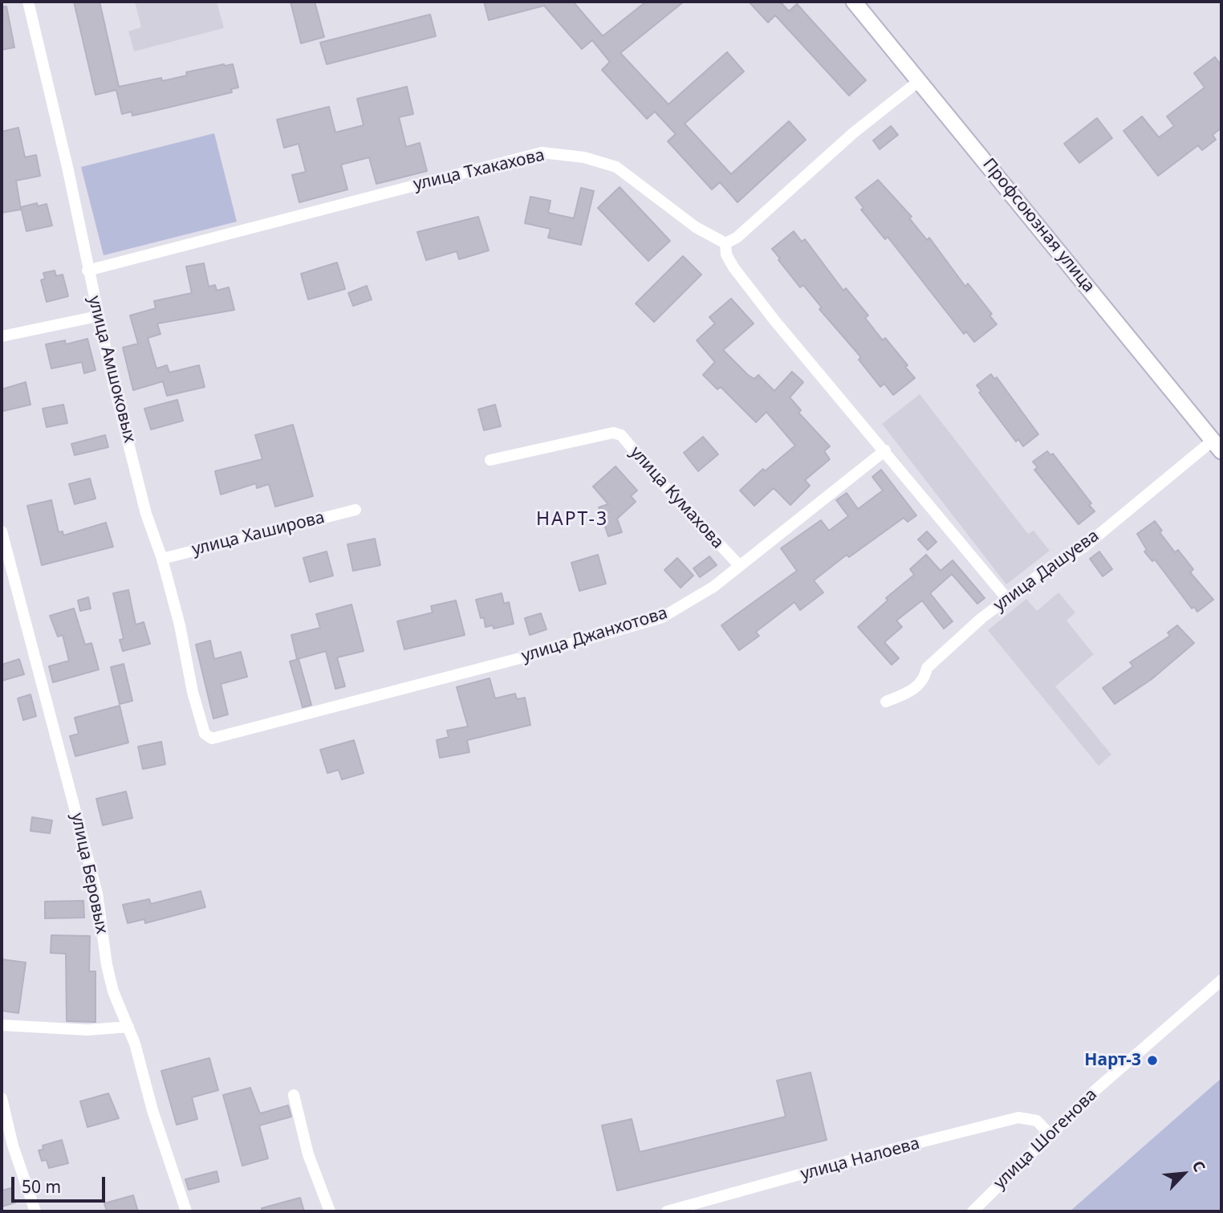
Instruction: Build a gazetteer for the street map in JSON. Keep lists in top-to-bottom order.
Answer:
{
  "streets": {
    "street": [
      "улица Тхакахова",
      "Профсоюзная улица",
      "улица Амшоковых",
      "улица Кумахова",
      "улица Хаширова",
      "улица Дашуева",
      "улица Джанхотова",
      "улица Беровых",
      "улица Шогенова",
      "улица Налоева"
    ]
  },
  "crossings": [
    ["улица Тхакахова", "улица Амшоковых"],
    ["Профсоюзная улица", "улица Дашуева"],
    ["улица Амшоковых", "улица Хаширова"],
    ["улица Амшоковых", "улица Джанхотова"],
    ["улица Кумахова", "улица Джанхотова"],
    ["улица Шогенова", "улица Налоева"]
  ],
  "districts": ["НАРТ-3"],
  "places": ["Нарт-3"],
  "scale_bar": "50 m",
  "north": "top right"
}
